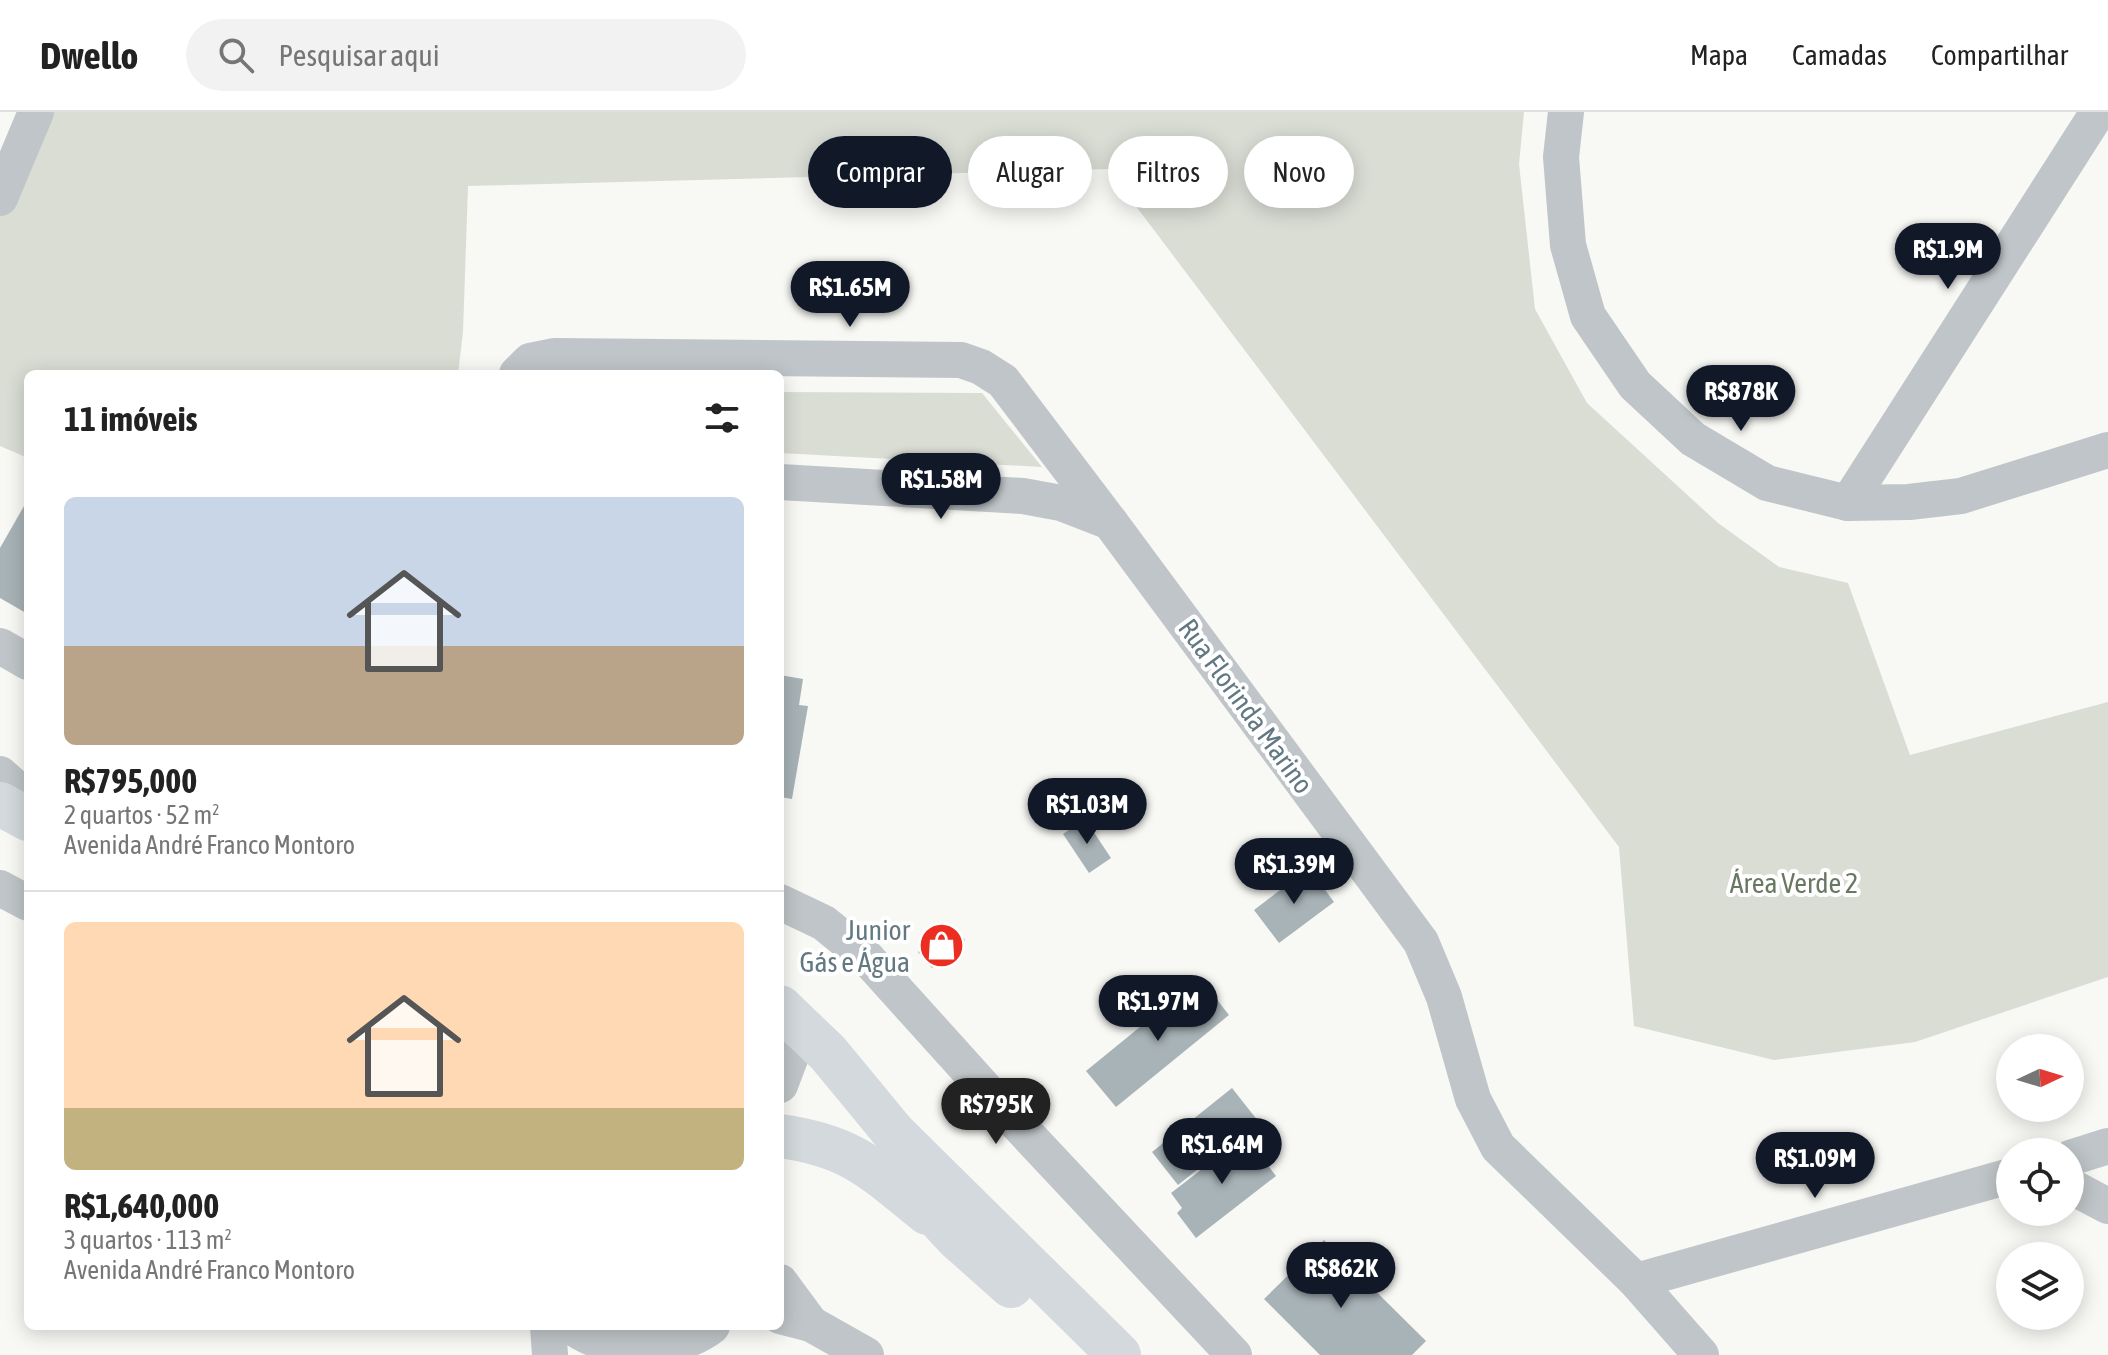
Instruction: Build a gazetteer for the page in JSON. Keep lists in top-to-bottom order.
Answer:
{
  "streets": {
    "street": ["Rua Florinda Marino"]
  },
  "parks": ["Área Verde 2"],
  "places": {
    "shop": ["Junior Gás e Água"]
  },
  "north": "right",
  "page": {
    "header": "Dwello",
    "search": "Pesquisar aqui",
    "nav": ["Mapa", "Camadas", "Compartilhar"],
    "chip": [
      "Comprar",
      "Alugar",
      "Filtros",
      "Novo"
    ],
    "price": [
      "R$1.9M",
      "R$1.65M",
      "R$878K",
      "R$1.58M",
      "R$1.03M",
      "R$1.39M",
      "R$1.97M",
      "R$795K",
      "R$1.64M",
      "R$1.09M",
      "R$862K"
    ],
    "heading": "11 imóveis",
    "list": [
      {
        "name": "R$795,000",
        "note": "2 quartos · 52 m² · Avenida André Franco Montoro"
      },
      {
        "name": "R$1,640,000",
        "note": "3 quartos · 113 m² · Avenida André Franco Montoro"
      }
    ]
  }
}
